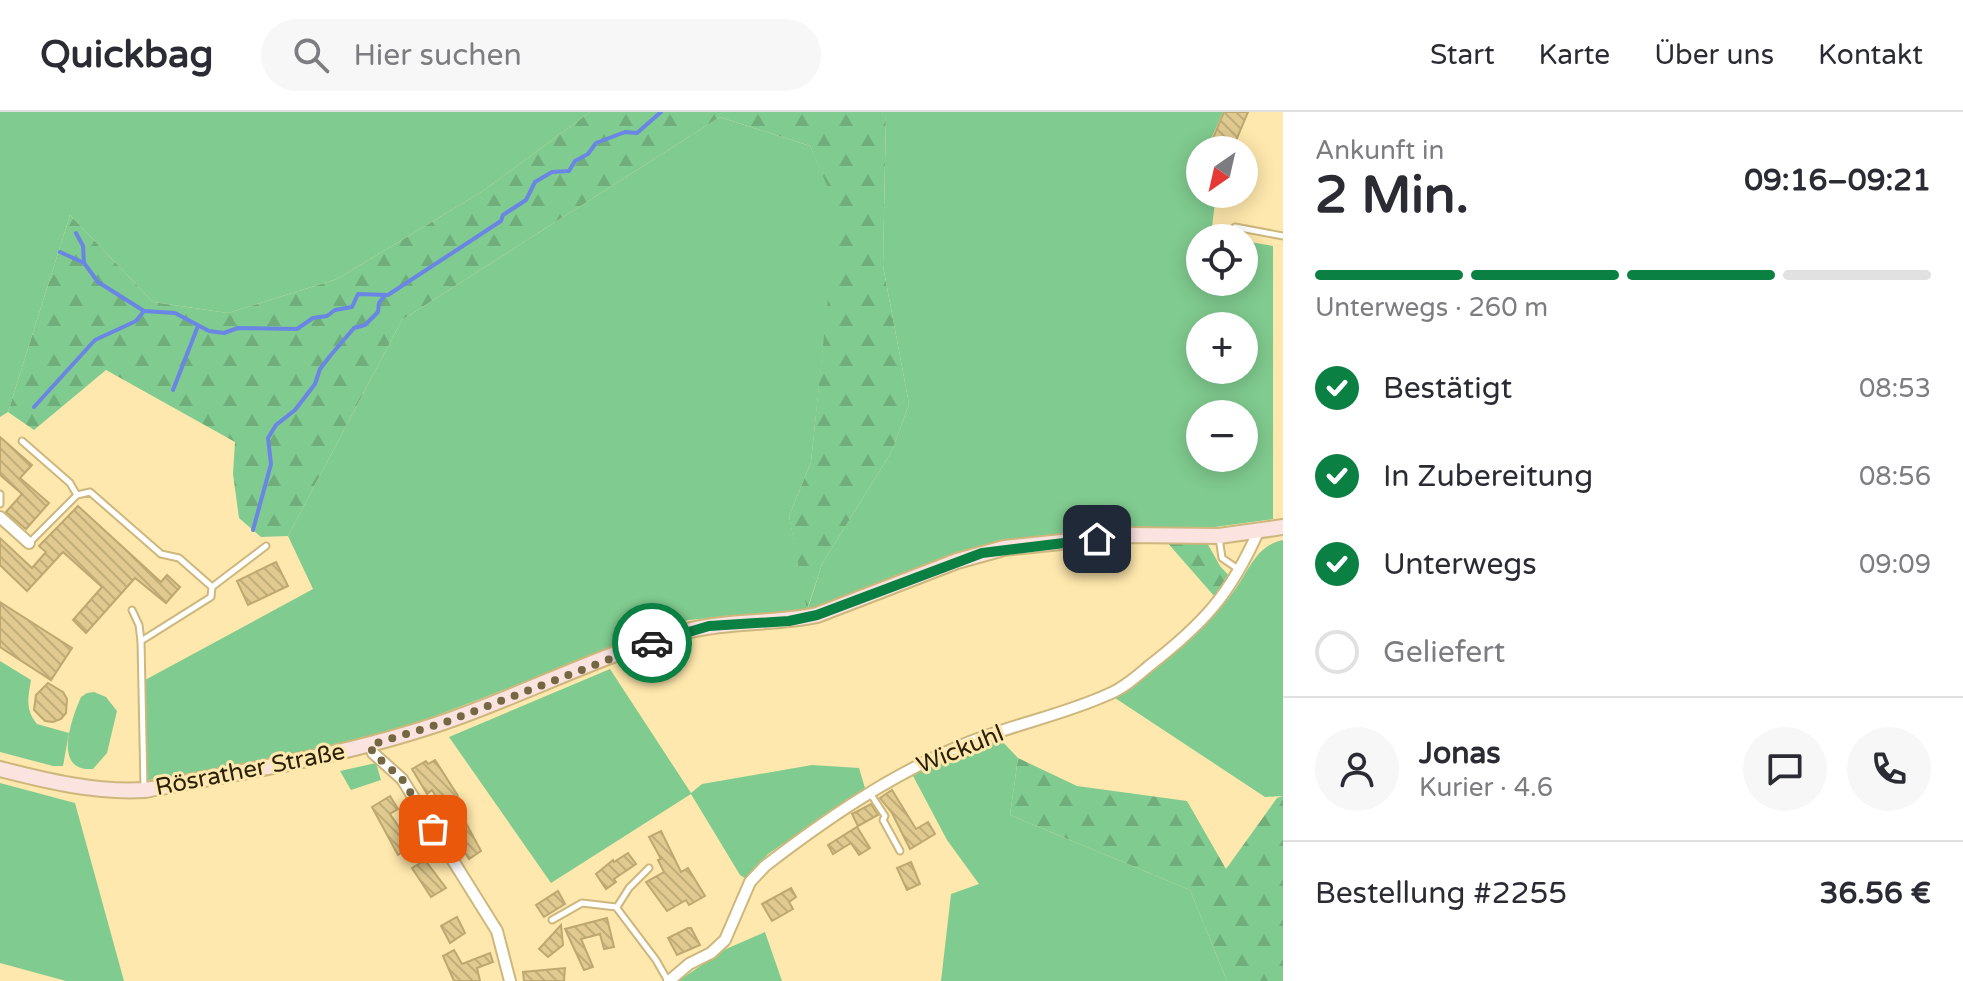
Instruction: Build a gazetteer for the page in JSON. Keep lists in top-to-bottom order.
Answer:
{
  "streets": {
    "street": ["Wickuhl", "Rösrather Straße"]
  },
  "crossings": [
    ["Wickuhl", "Rösrather Straße"]
  ],
  "north": "bottom left",
  "page": {
    "header": "Quickbag",
    "search": "Hier suchen",
    "nav": [
      "Start",
      "Karte",
      "Über uns",
      "Kontakt"
    ],
    "heading": ["2 Min.", "Ankunft in", "09:16–09:21"],
    "panel": [
      "Jonas",
      "Kurier · 4.6",
      "Bestellung #2255",
      "36.56 €"
    ],
    "map_buttons": ["+", "−"],
    "bar": "Unterwegs · 260 m",
    "list": [
      ["Bestätigt", "08:53"],
      ["In Zubereitung", "08:56"],
      ["Unterwegs", "09:09"],
      "Geliefert"
    ]
  }
}
